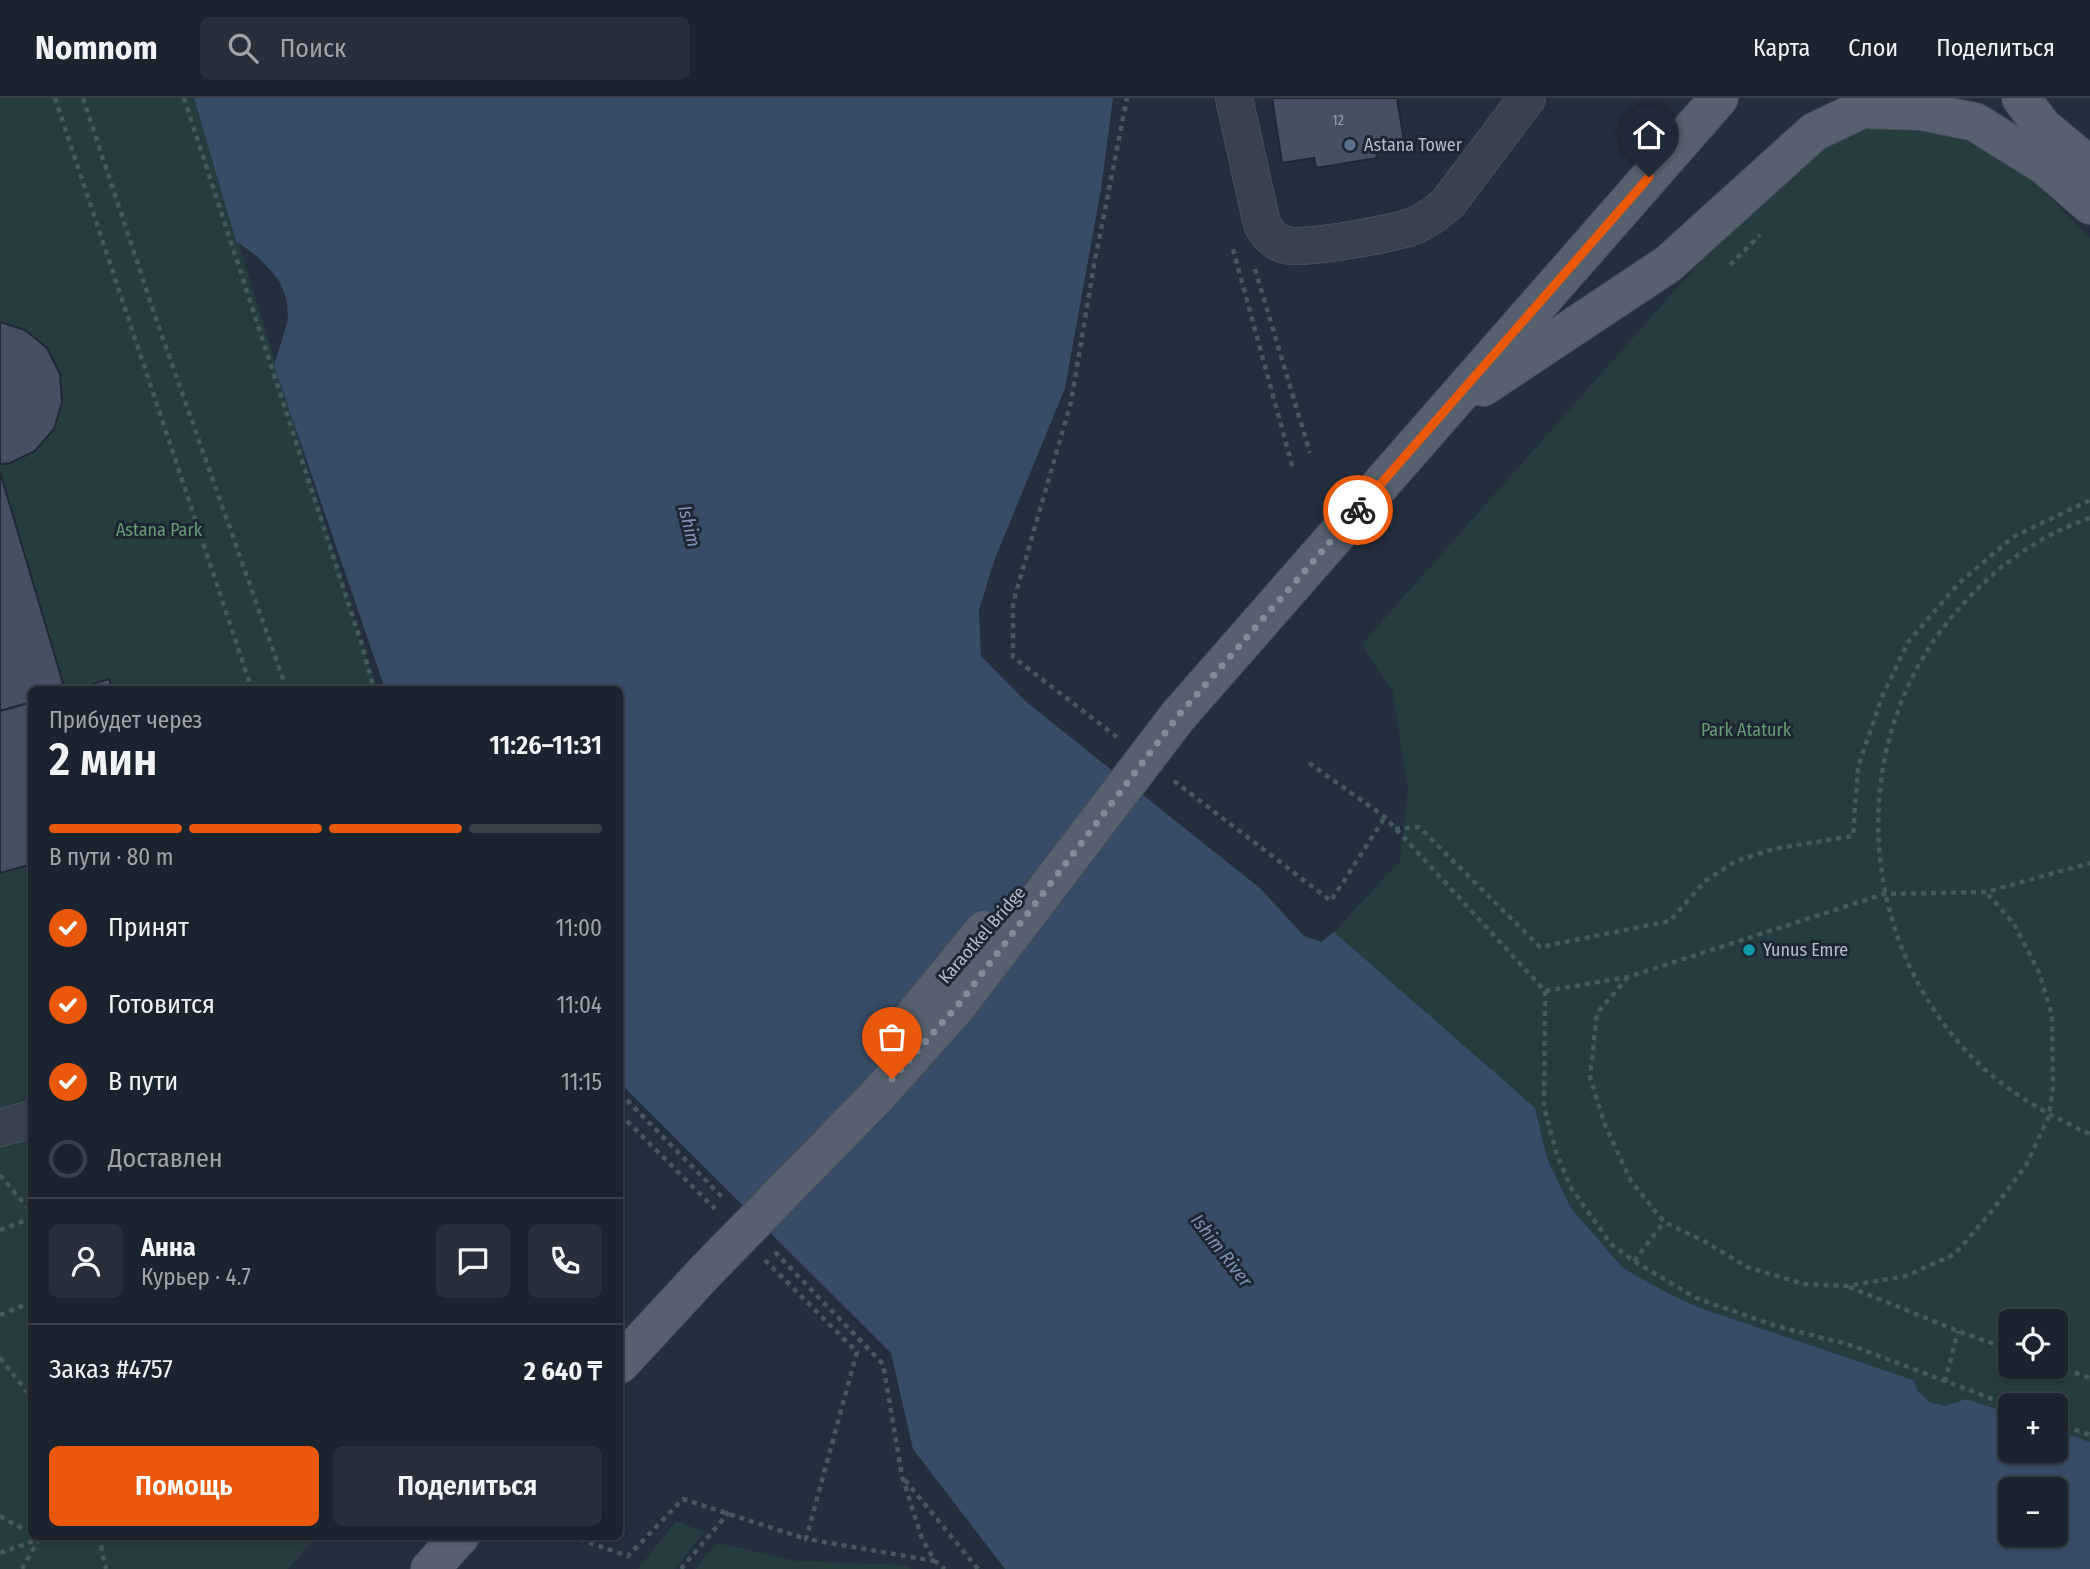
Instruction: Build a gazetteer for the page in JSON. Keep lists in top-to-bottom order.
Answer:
{
  "streets": {
    "main road": ["Karaotkel Bridge"]
  },
  "water": ["Ishim", "Ishim River"],
  "parks": ["Astana Park", "Park Ataturk"],
  "places": ["Astana Tower", "Yunus Emre"],
  "house_numbers": ["12"],
  "page": {
    "header": "Nomnom",
    "search": "Поиск",
    "nav": ["Карта", "Слои", "Поделиться"],
    "heading": ["2 мин", "Прибудет через", "11:26–11:31"],
    "panel": [
      "Анна",
      "Курьер · 4.7",
      "Заказ #4757",
      "2 640 ₸"
    ],
    "bar": "В пути · 80 m",
    "list": [
      ["Принят", "11:00"],
      ["Готовится", "11:04"],
      ["В пути", "11:15"],
      "Доставлен"
    ],
    "map_buttons": ["+", "−"],
    "buttons": ["Помощь", "Поделиться"]
  }
}
